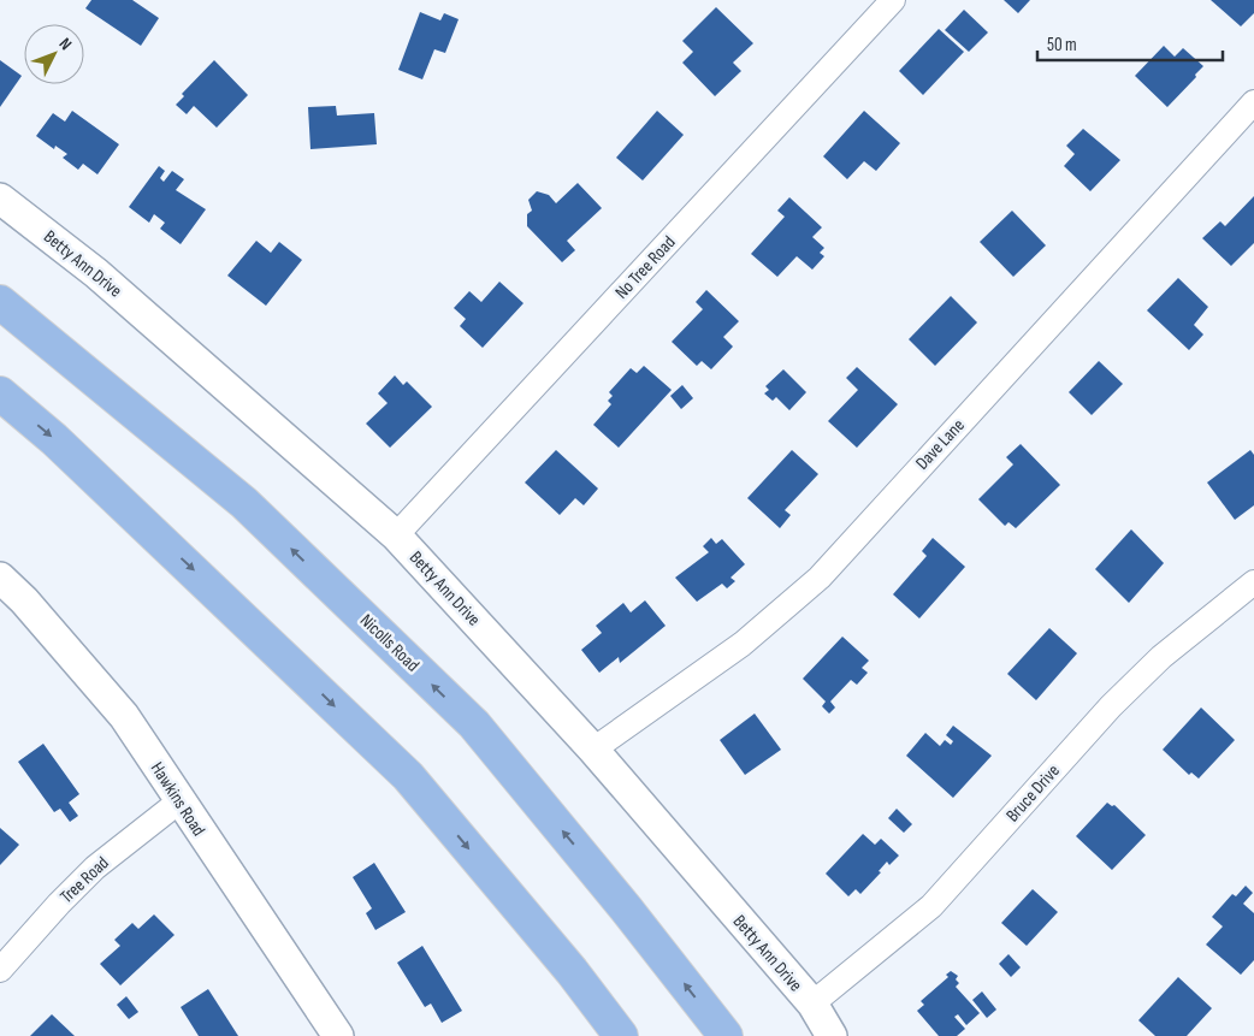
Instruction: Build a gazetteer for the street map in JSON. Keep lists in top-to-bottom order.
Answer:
{
  "streets": {
    "highway": ["Nicolls Road"],
    "street": [
      "Betty Ann Drive",
      "No Tree Road",
      "Dave Lane",
      "Bruce Drive",
      "Hawkins Road",
      "Tree Road"
    ]
  },
  "crossings": [
    ["Betty Ann Drive", "No Tree Road"],
    ["Betty Ann Drive", "Dave Lane"],
    ["Betty Ann Drive", "Bruce Drive"],
    ["Hawkins Road", "Tree Road"]
  ],
  "scale_bar": "50 m",
  "north": "top right"
}
